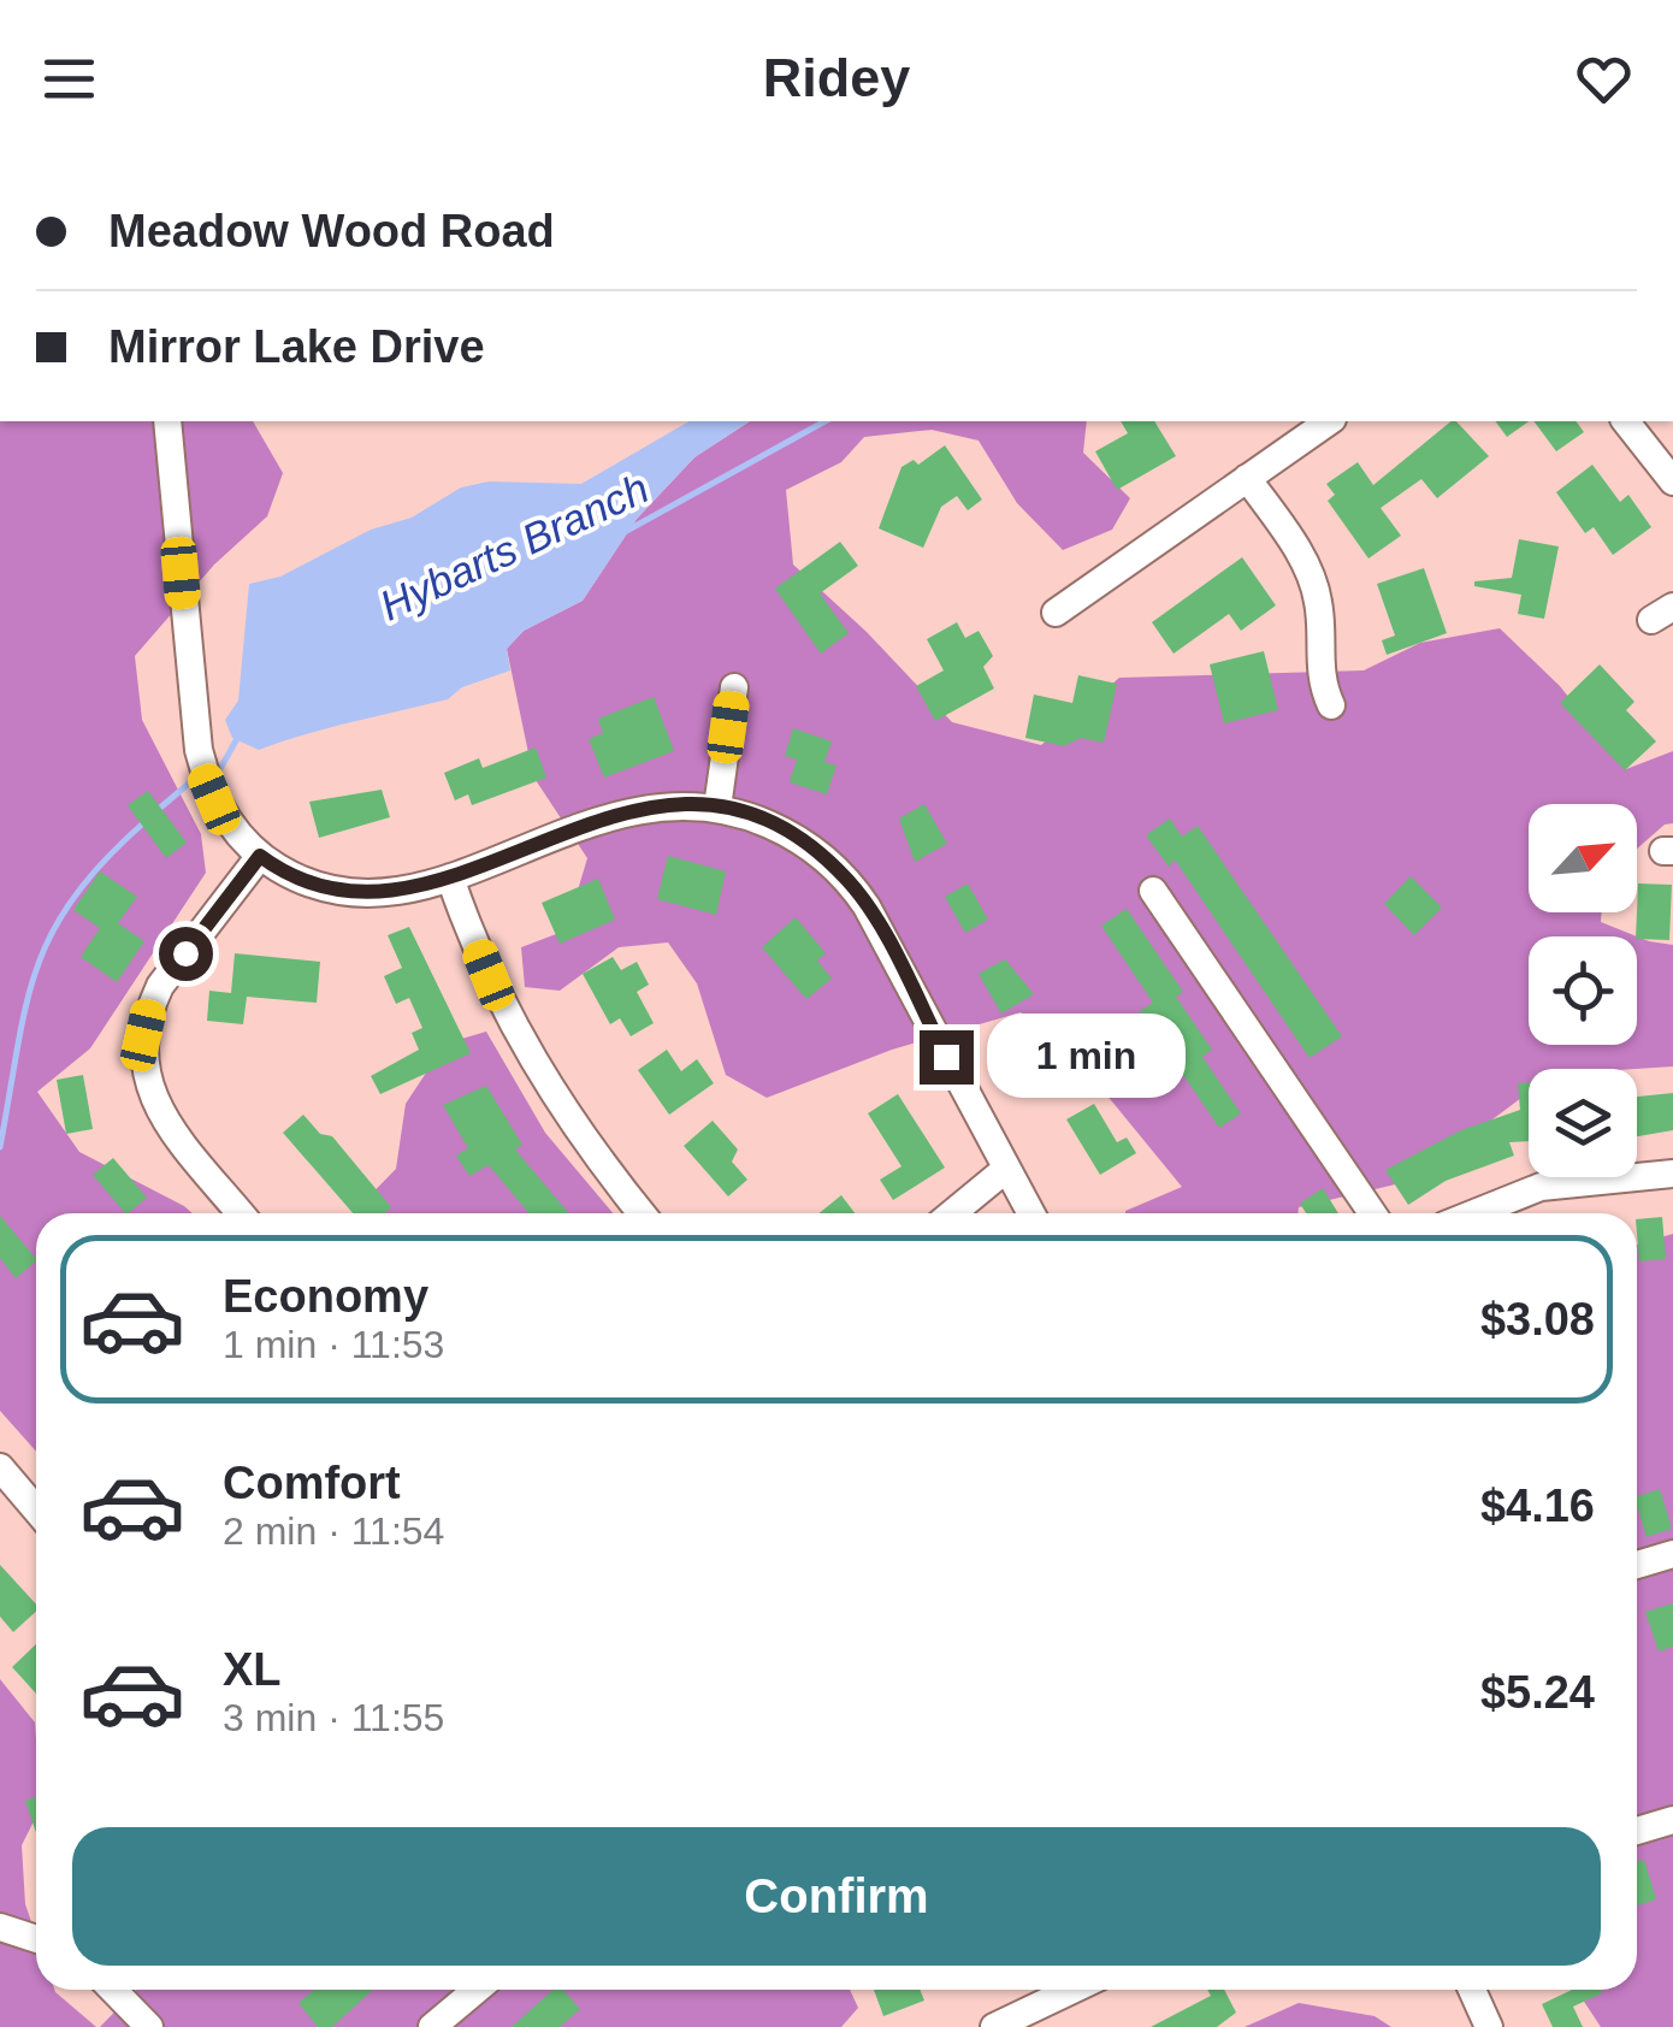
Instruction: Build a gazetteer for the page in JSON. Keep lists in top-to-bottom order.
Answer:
{
  "water": ["Hybarts Branch"],
  "north": "top right",
  "page": {
    "header": "Ridey",
    "banner": ["Meadow Wood Road", "Mirror Lake Drive"],
    "bubble": "1 min",
    "list": [
      {
        "name": "Economy",
        "note": "1 min · 11:53",
        "value": "$3.08"
      },
      {
        "name": "Comfort",
        "note": "2 min · 11:54",
        "value": "$4.16"
      },
      {
        "name": "XL",
        "note": "3 min · 11:55",
        "value": "$5.24"
      }
    ],
    "buttons": "Confirm"
  }
}
